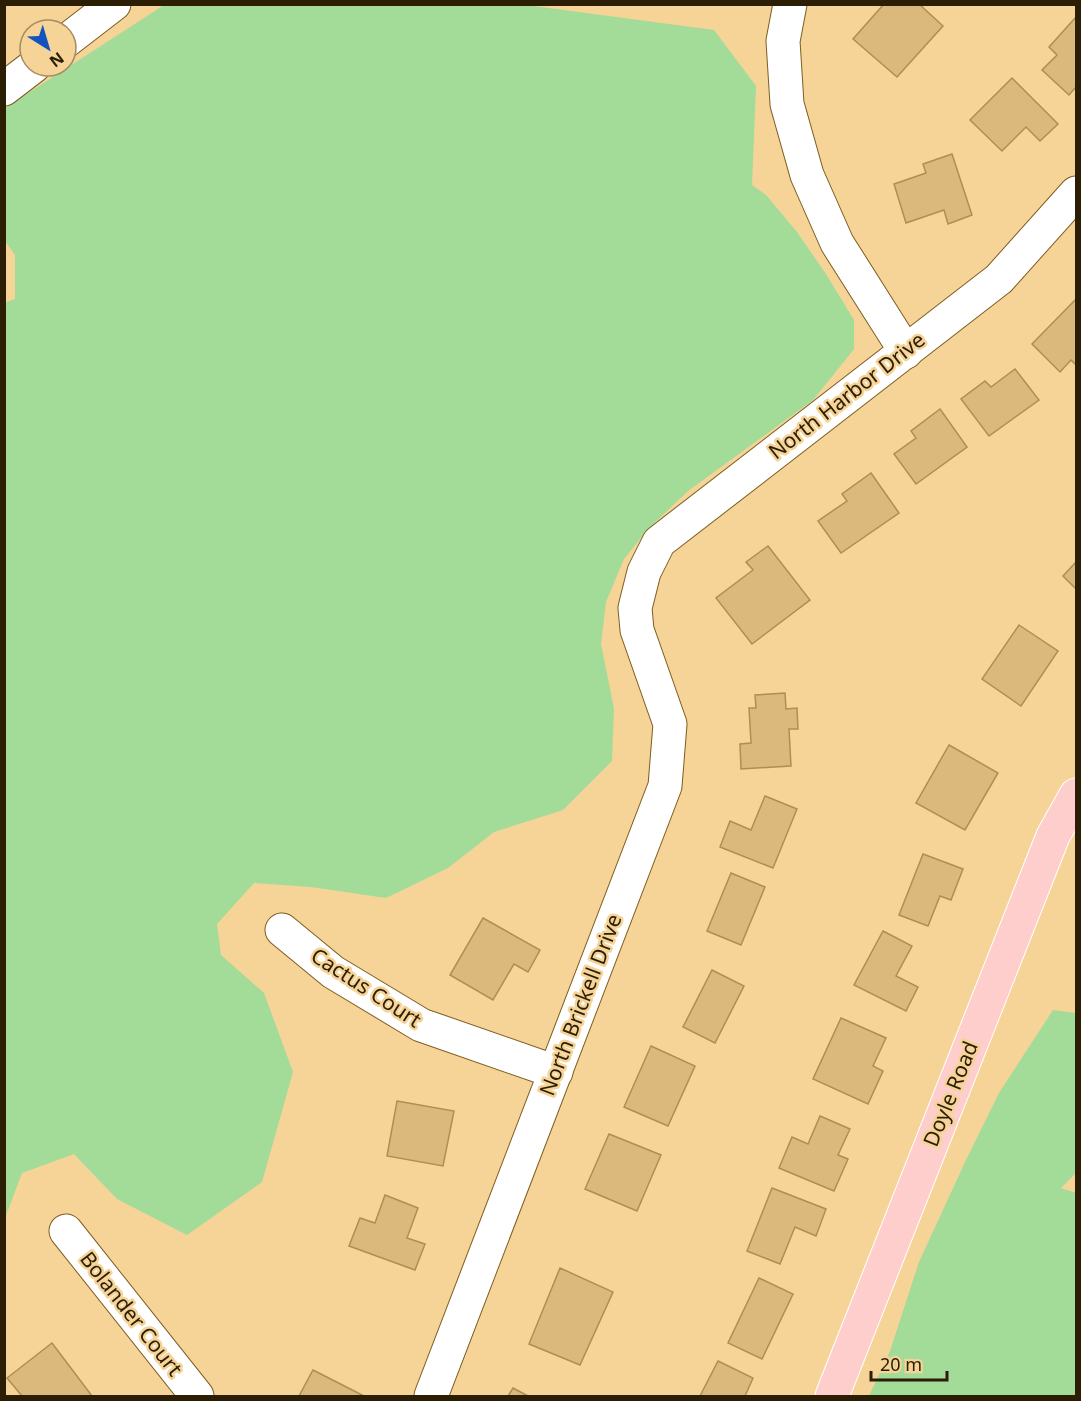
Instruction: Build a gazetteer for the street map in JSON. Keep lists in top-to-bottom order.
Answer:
{
  "streets": {
    "main road": ["Doyle Road"],
    "street": [
      "North Harbor Drive",
      "Cactus Court",
      "North Brickell Drive",
      "Bolander Court"
    ]
  },
  "crossings": [
    ["North Harbor Drive", "North Brickell Drive"],
    ["Cactus Court", "North Brickell Drive"]
  ],
  "scale_bar": "20 m",
  "north": "bottom right"
}
